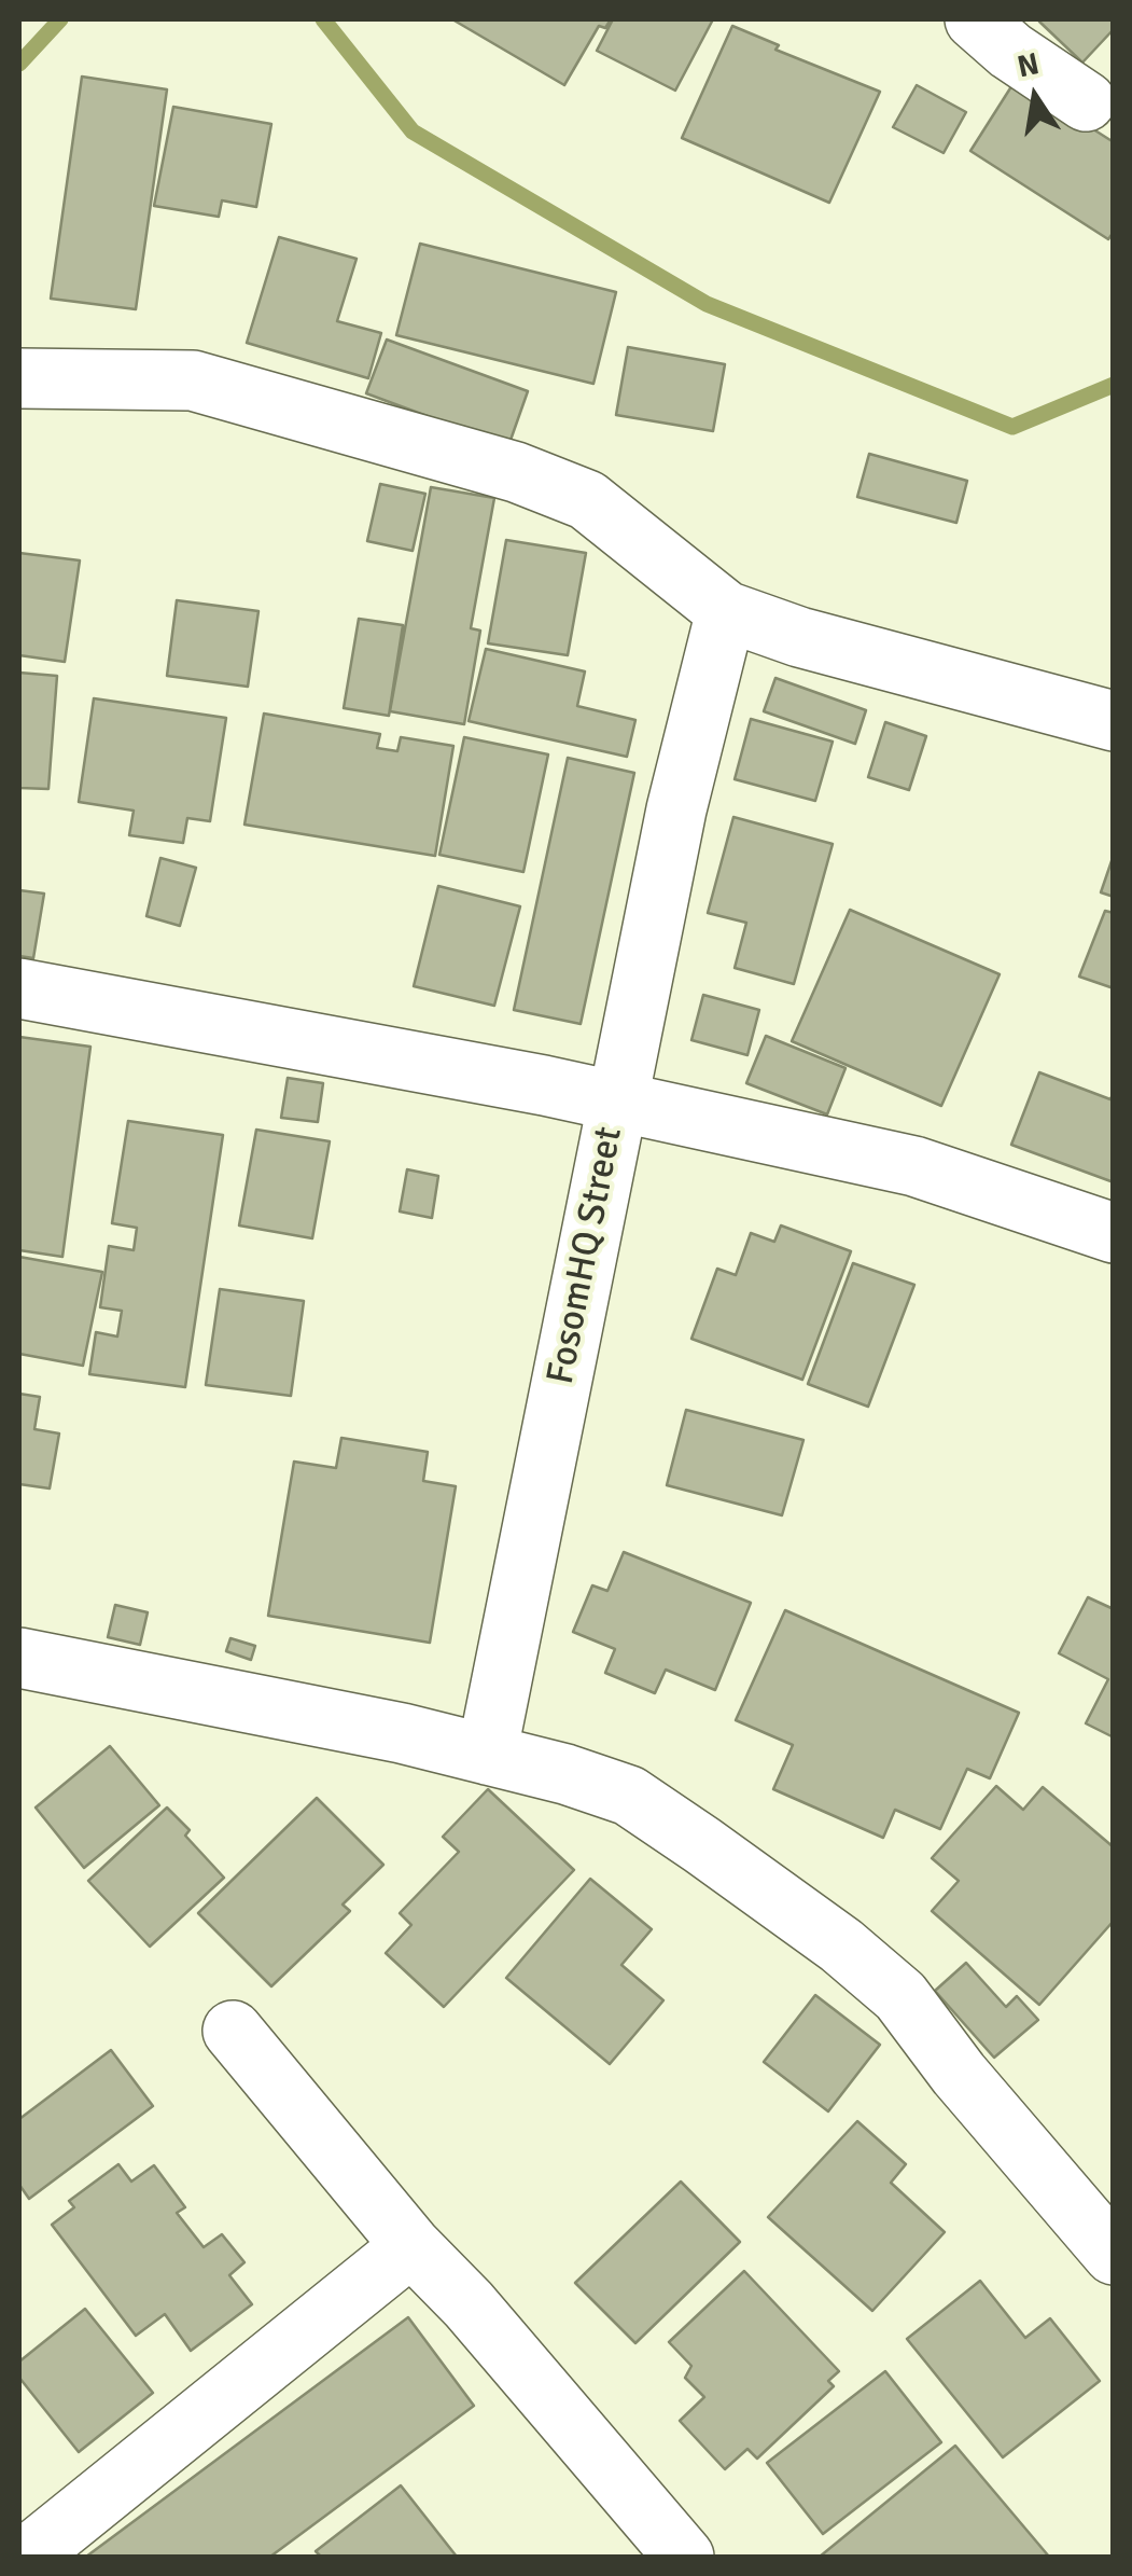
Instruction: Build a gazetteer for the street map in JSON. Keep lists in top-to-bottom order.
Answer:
{
  "streets": {
    "street": ["FosomHQ Street"]
  },
  "north": "top"
}
